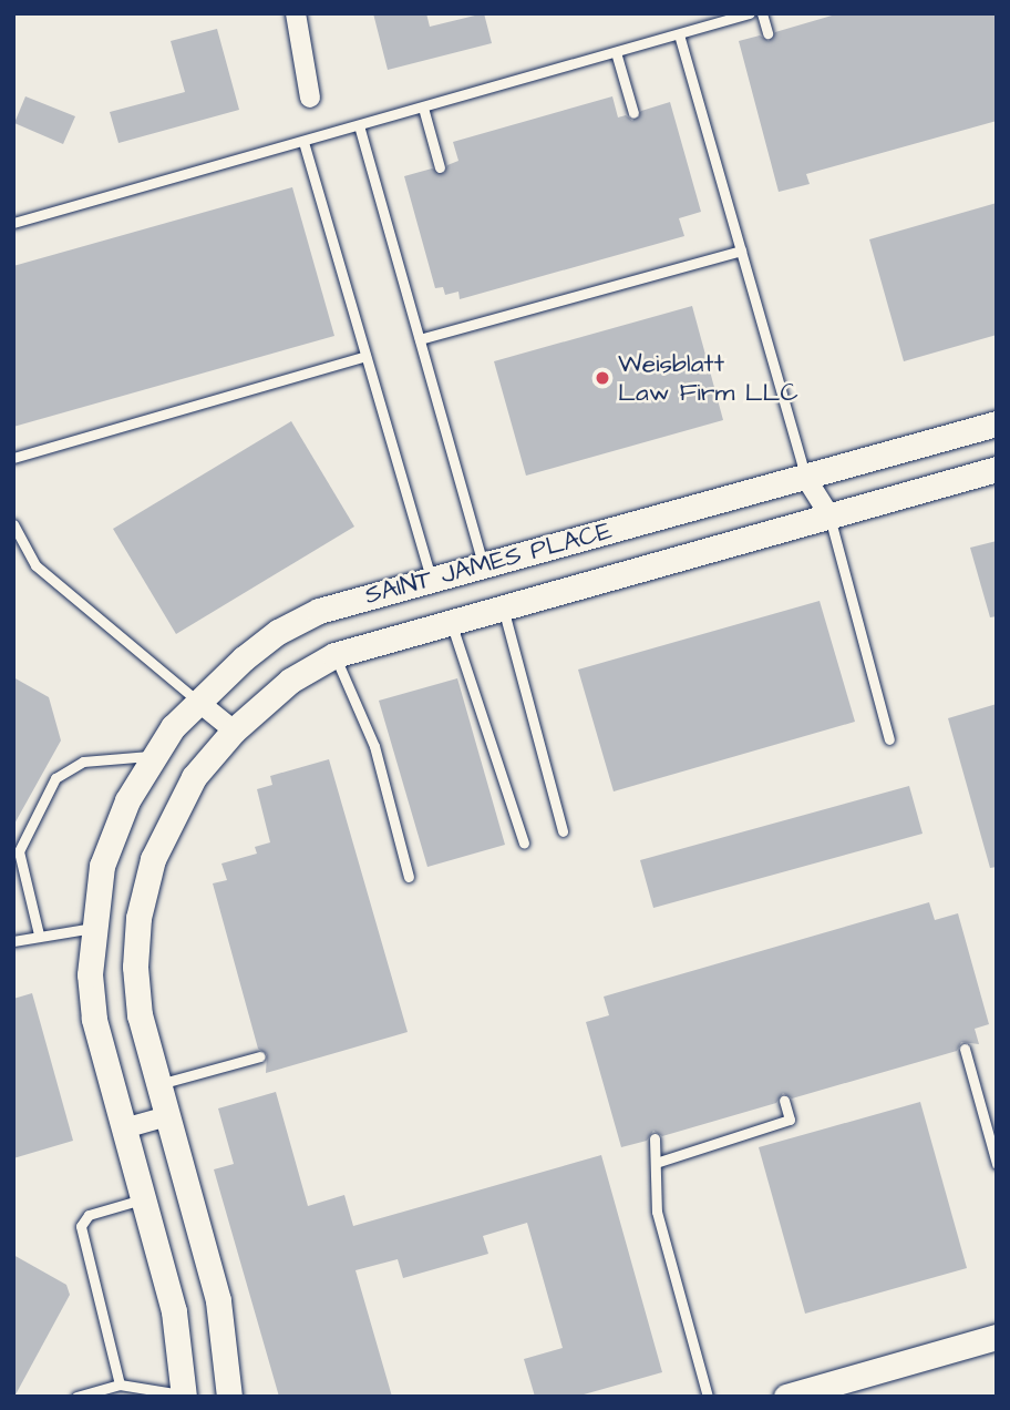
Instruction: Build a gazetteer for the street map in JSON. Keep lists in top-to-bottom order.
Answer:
{
  "streets": {
    "street": ["SAINT JAMES PLACE"]
  },
  "places": ["Weisblatt Law Firm LLC"]
}
